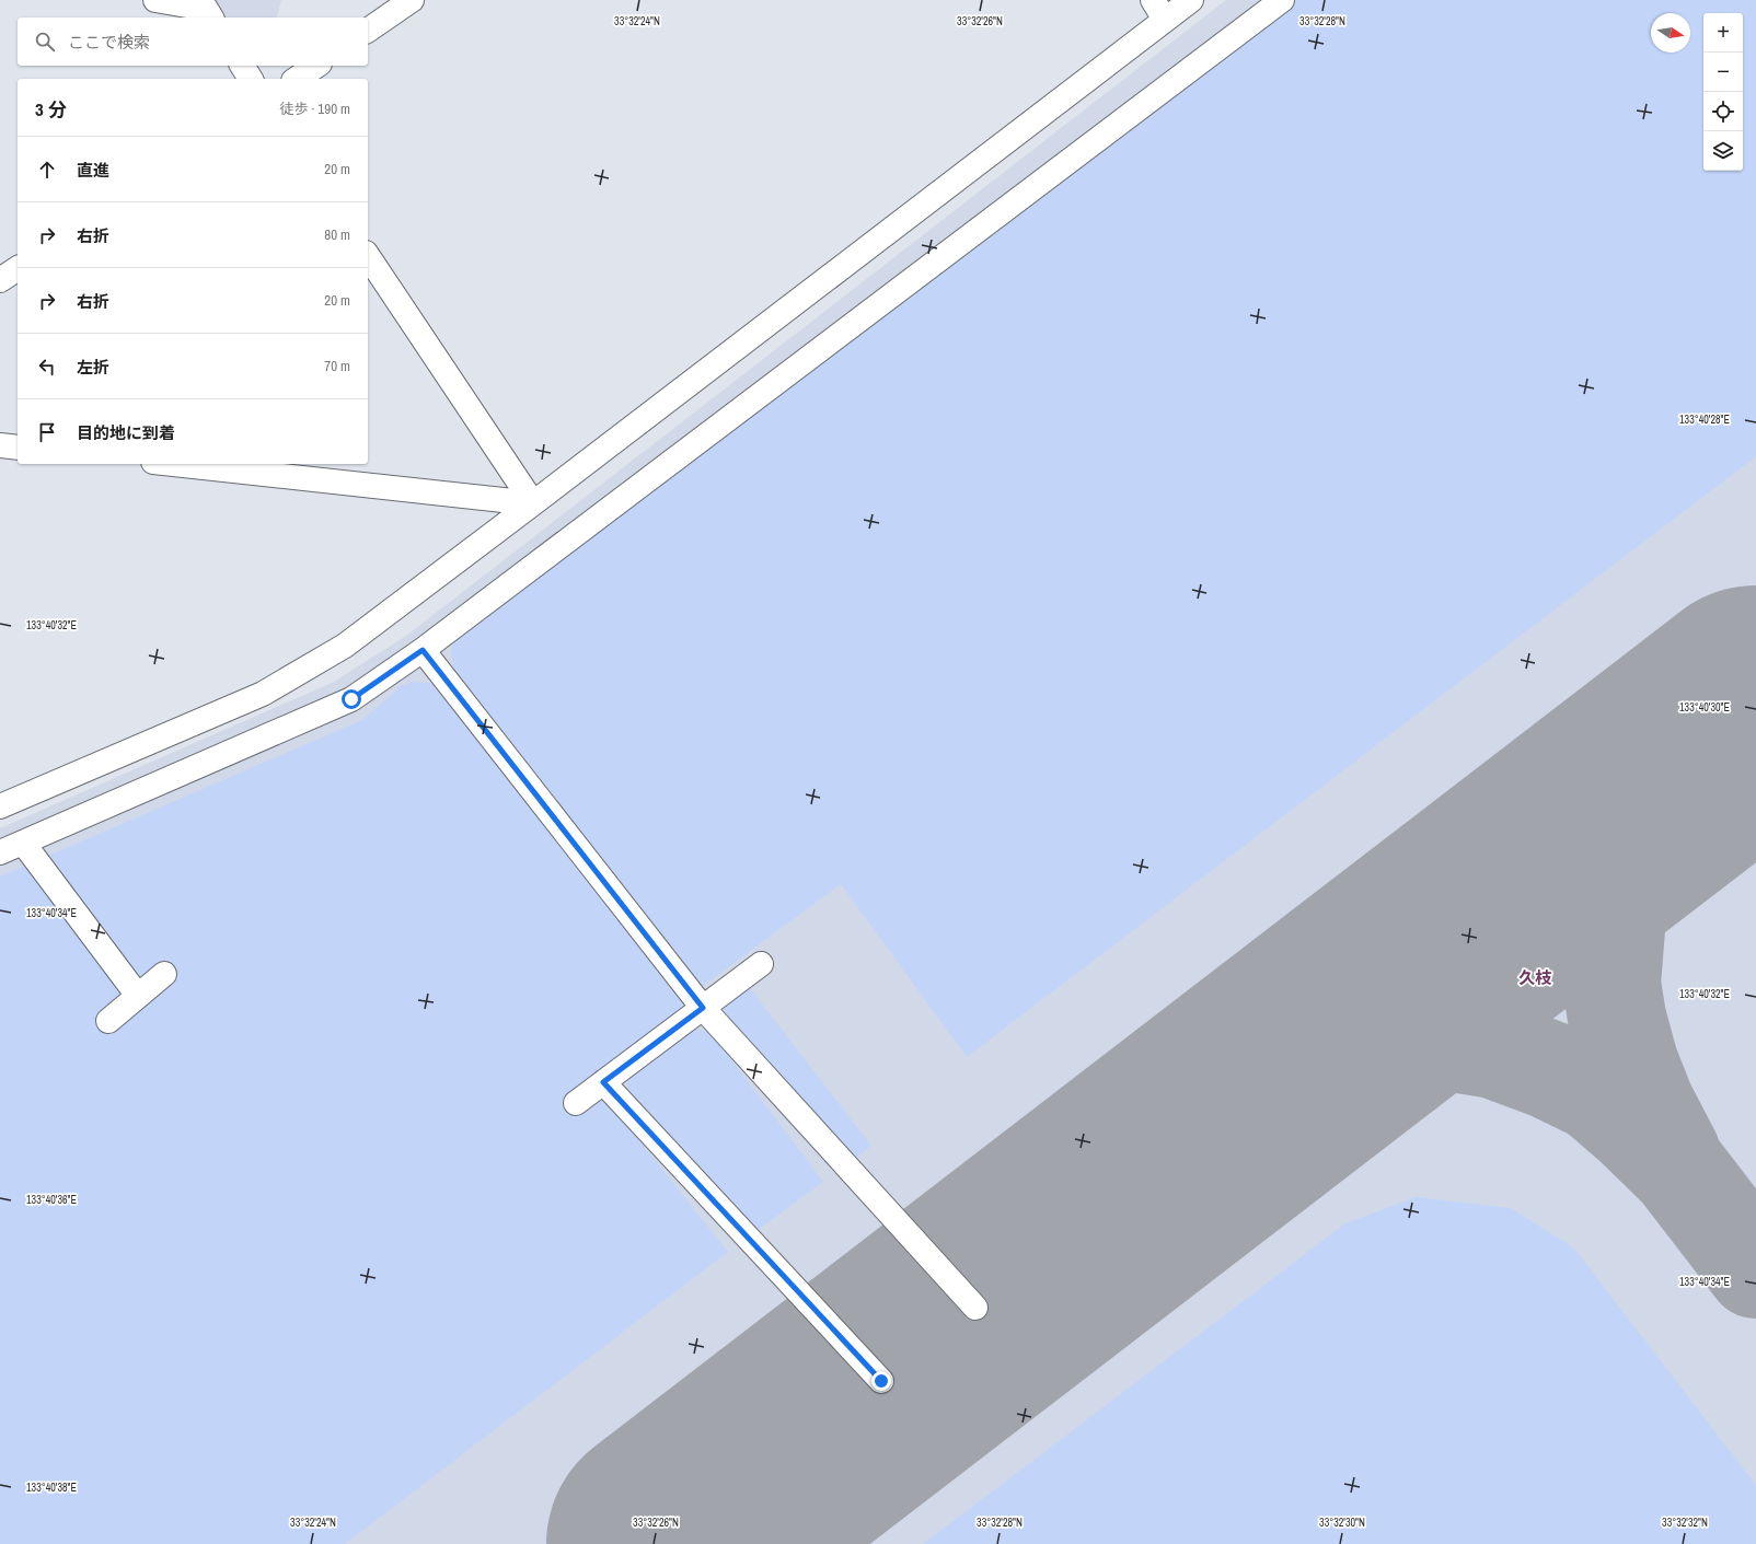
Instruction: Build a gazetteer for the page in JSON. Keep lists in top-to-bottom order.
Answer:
{
  "districts": ["久枝"],
  "north": "right",
  "page": {
    "map_buttons": ["+", "−"],
    "search": "ここで検索",
    "heading": ["3 分", "徒歩 · 190 m"],
    "list": [
      ["直進", "20 m"],
      ["右折", "80 m"],
      ["右折", "20 m"],
      ["左折", "70 m"],
      "目的地に到着"
    ]
  },
  "coordinates": [
    "33°32'24\"N",
    "33°32'26\"N",
    "33°32'28\"N",
    "133°40'28\"E",
    "133°40'32\"E",
    "133°40'30\"E",
    "133°40'34\"E",
    "133°40'36\"E",
    "133°40'38\"E",
    "33°32'30\"N",
    "33°32'32\"N"
  ]
}
